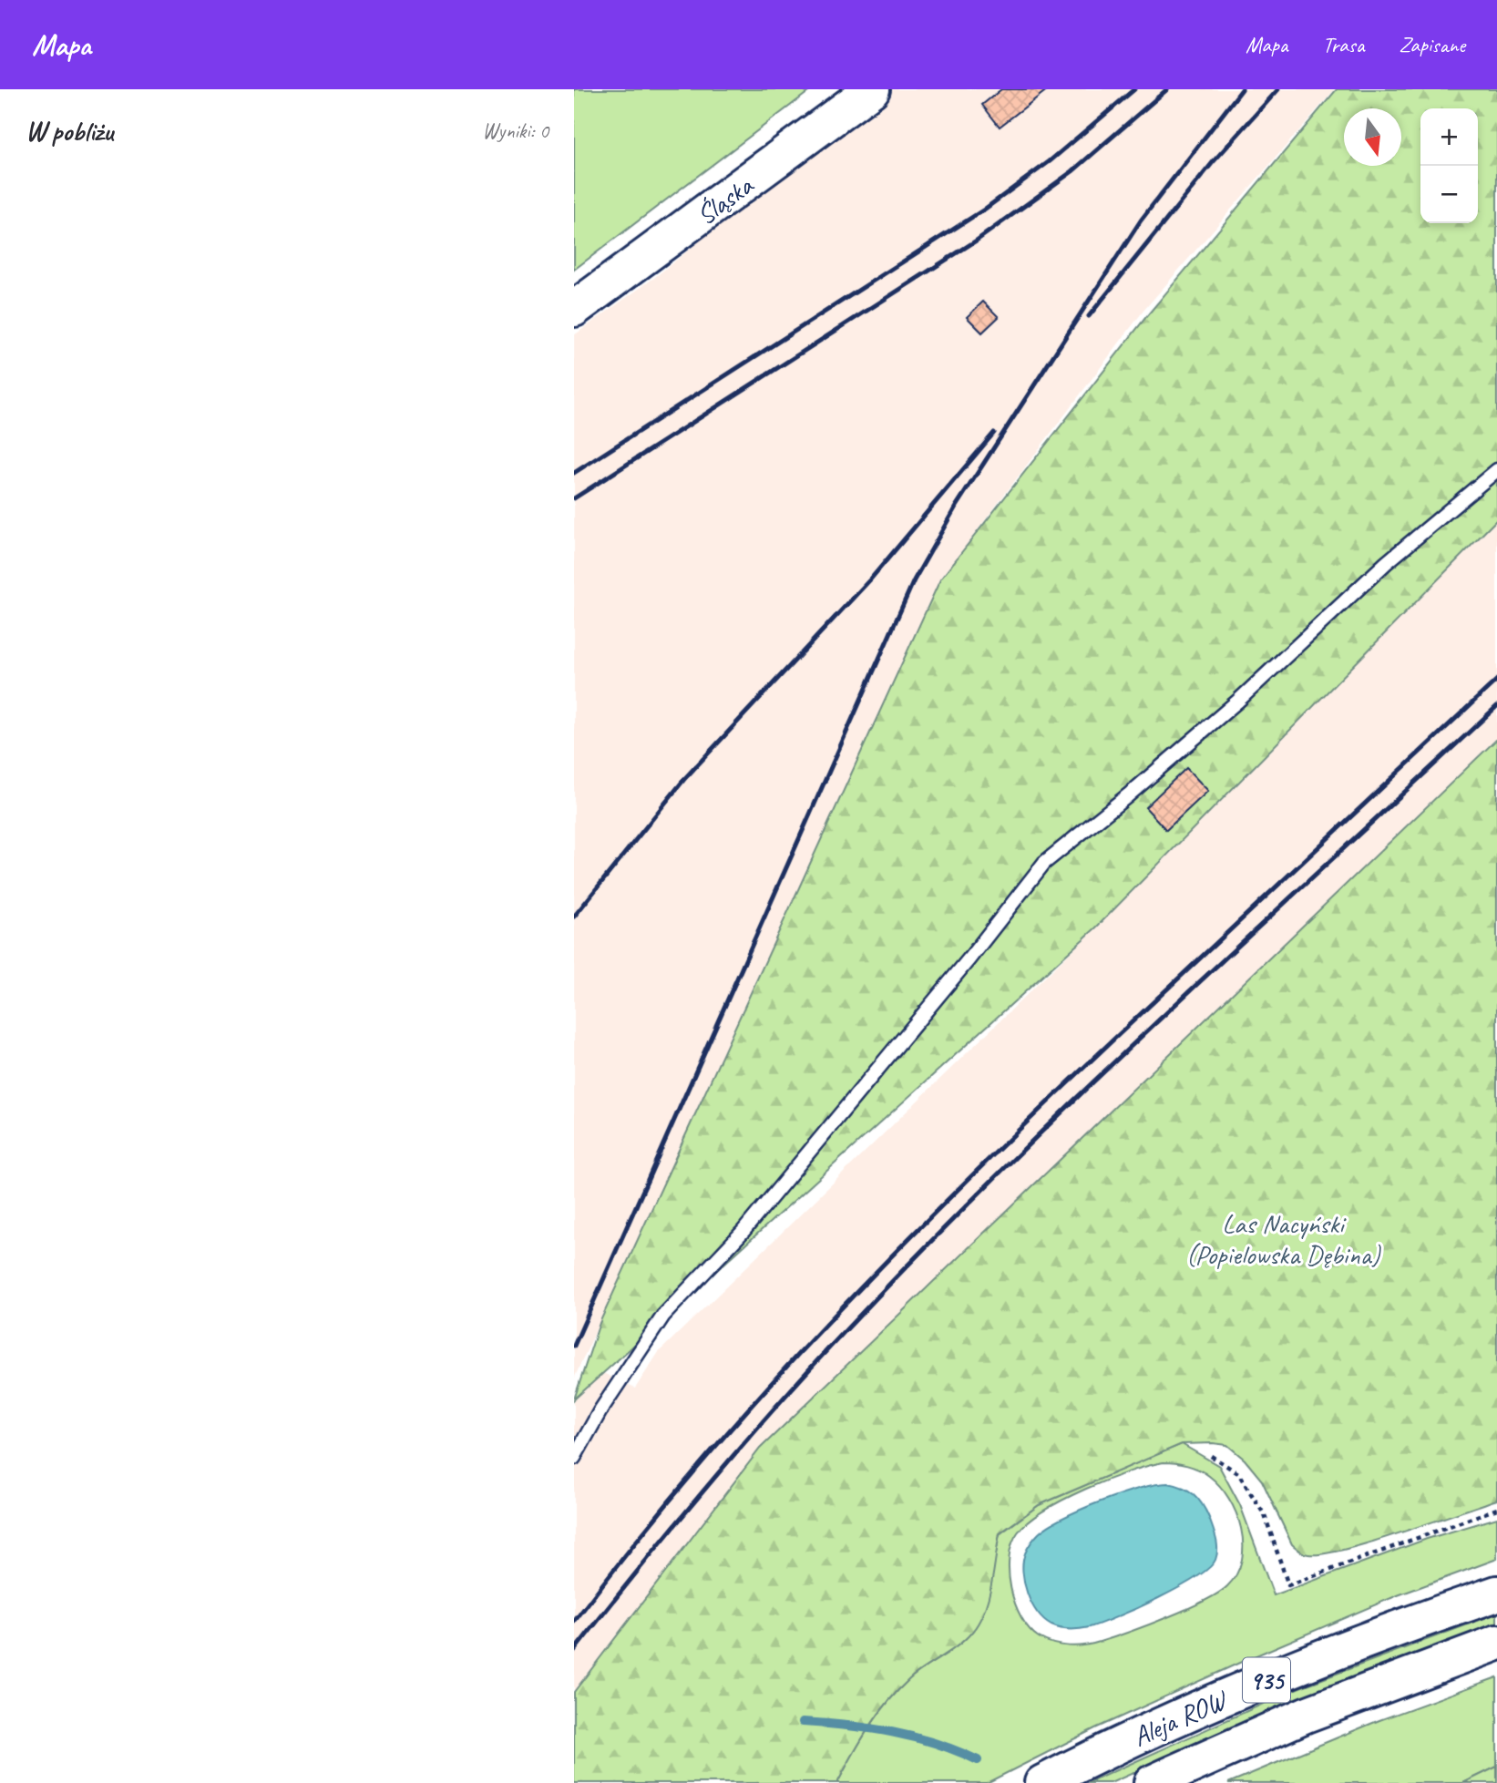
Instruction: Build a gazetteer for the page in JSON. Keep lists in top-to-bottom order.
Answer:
{
  "streets": {
    "main road": ["Śląska", "935", "Aleja ROW"]
  },
  "parks": ["Las Nacyński (Popielowska Dębina)"],
  "north": "bottom",
  "page": {
    "header": "Mapa",
    "nav": ["Mapa", "Trasa", "Zapisane"],
    "heading": ["W pobliżu", "Wyniki: 0"],
    "map_buttons": ["+", "−"]
  }
}
